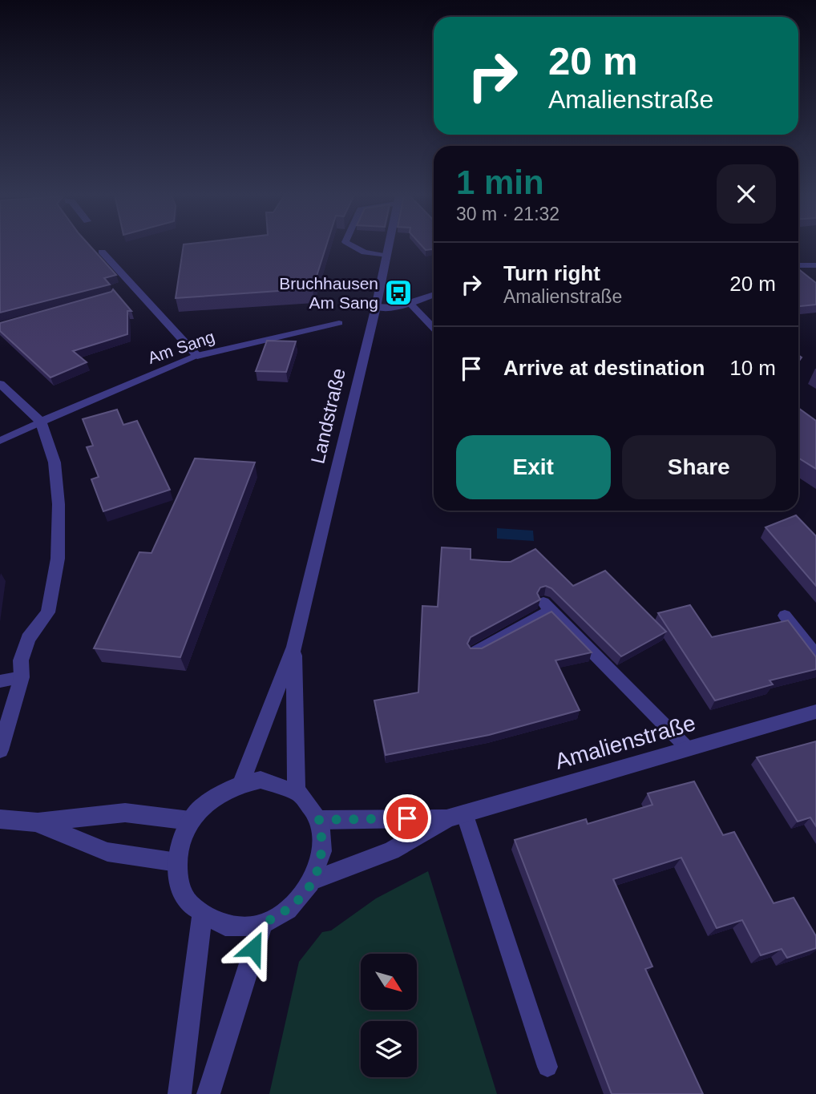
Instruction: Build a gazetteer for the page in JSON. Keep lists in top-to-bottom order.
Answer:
{
  "streets": {
    "street": ["Am Sang", "Landstraße", "Amalienstraße"]
  },
  "crossings": [
    ["Landstraße", "Amalienstraße"]
  ],
  "places": {
    "bus stop": ["Bruchhausen Am Sang"]
  },
  "north": "bottom right",
  "page": {
    "turn": ["20 m", "Amalienstraße"],
    "heading": ["1 min", "30 m · 21:32"],
    "list": [
      {
        "name": "Turn right",
        "note": "Amalienstraße",
        "value": "20 m"
      },
      {
        "name": "Arrive at destination",
        "value": "10 m"
      }
    ],
    "buttons": ["Exit", "Share"]
  }
}
